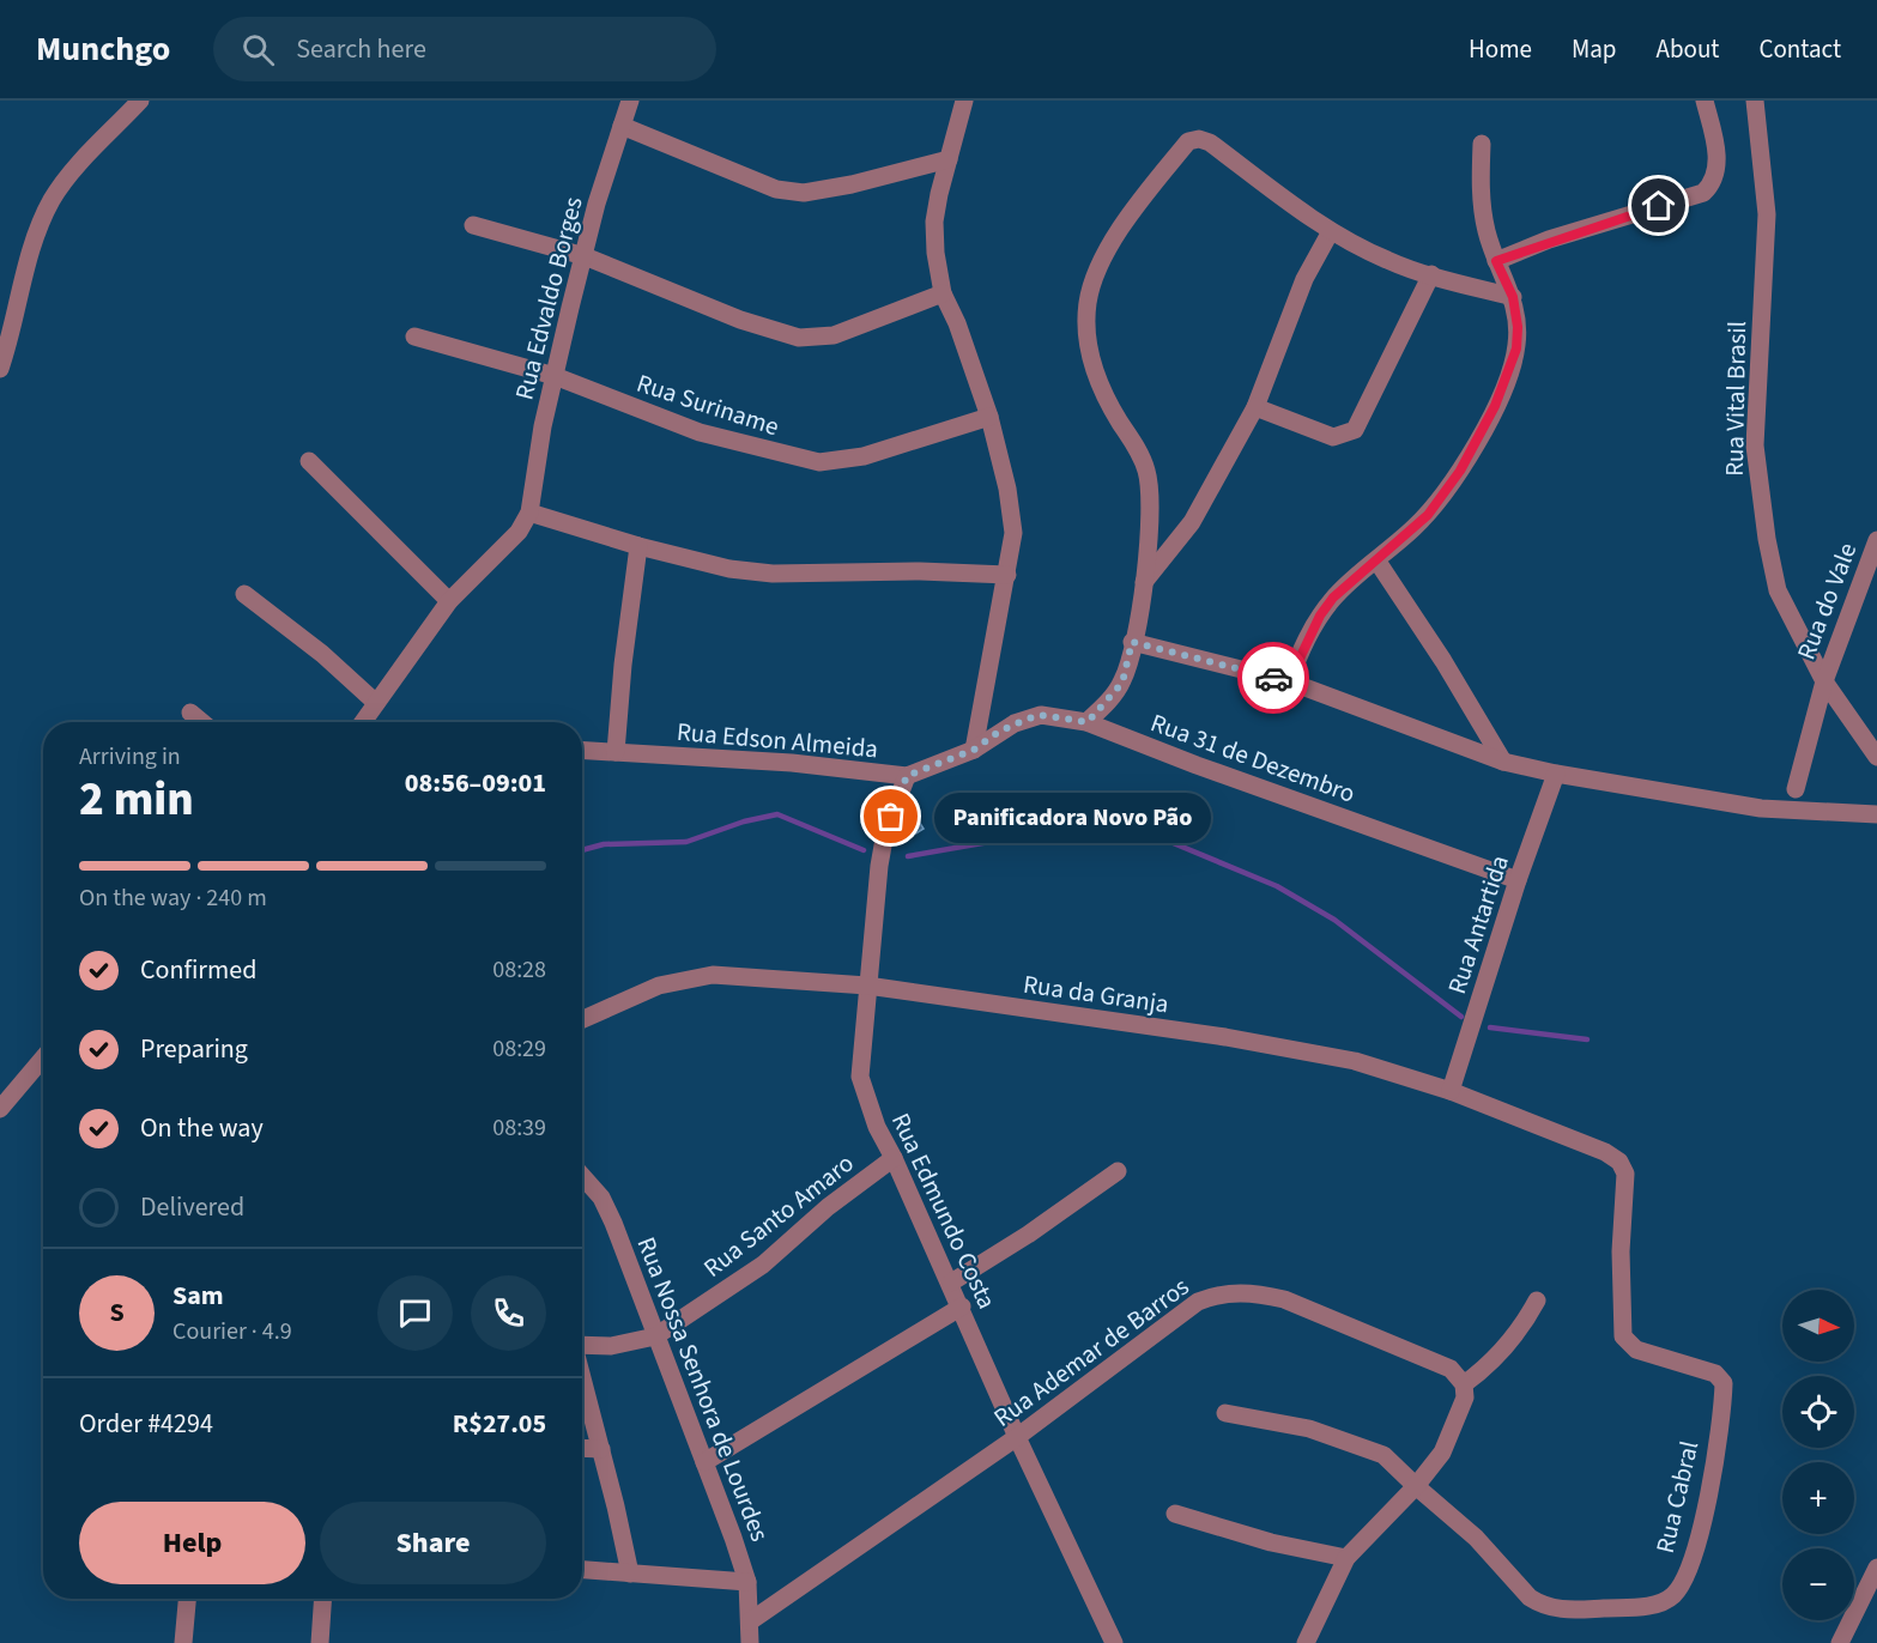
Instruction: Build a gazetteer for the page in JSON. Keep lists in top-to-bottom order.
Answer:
{
  "streets": {
    "street": [
      "Rua Edvaldo Borges",
      "Rua Vital Brasil",
      "Rua Suriname",
      "Rua do Vale",
      "Rua Edson Almeida",
      "Rua 31 de Dezembro",
      "Rua Antartida",
      "Rua da Granja",
      "Rua Edmundo Costa",
      "Rua Santo Amaro",
      "Rua Ademar de Barros",
      "Rua Nossa Senhora de Lourdes",
      "Rua Cabral"
    ]
  },
  "crossings": [
    ["Rua Edvaldo Borges", "Rua Suriname"],
    ["Rua Vital Brasil", "Rua do Vale"],
    ["Rua Edson Almeida", "Rua 31 de Dezembro"],
    ["Rua Edson Almeida", "Rua Edmundo Costa"],
    ["Rua 31 de Dezembro", "Rua Antartida"],
    ["Rua Antartida", "Rua da Granja"],
    ["Rua da Granja", "Rua Edmundo Costa"],
    ["Rua da Granja", "Rua Cabral"],
    ["Rua Edmundo Costa", "Rua Santo Amaro"],
    ["Rua Edmundo Costa", "Rua Ademar de Barros"],
    ["Rua Santo Amaro", "Rua Nossa Senhora de Lourdes"],
    ["Rua Ademar de Barros", "Rua Nossa Senhora de Lourdes"]
  ],
  "places": ["Panificadora Novo Pão"],
  "north": "right",
  "page": {
    "header": "Munchgo",
    "search": "Search here",
    "nav": [
      "Home",
      "Map",
      "About",
      "Contact"
    ],
    "heading": ["2 min", "Arriving in", "08:56–09:01"],
    "panel": [
      "Sam",
      "Courier · 4.9",
      "Order #4294",
      "R$27.05"
    ],
    "bubble": "Panificadora Novo Pão",
    "bar": "On the way · 240 m",
    "list": [
      ["Confirmed", "08:28"],
      ["Preparing", "08:29"],
      ["On the way", "08:39"],
      "Delivered"
    ],
    "round": "S",
    "map_buttons": ["+", "−"],
    "buttons": ["Help", "Share"]
  }
}
